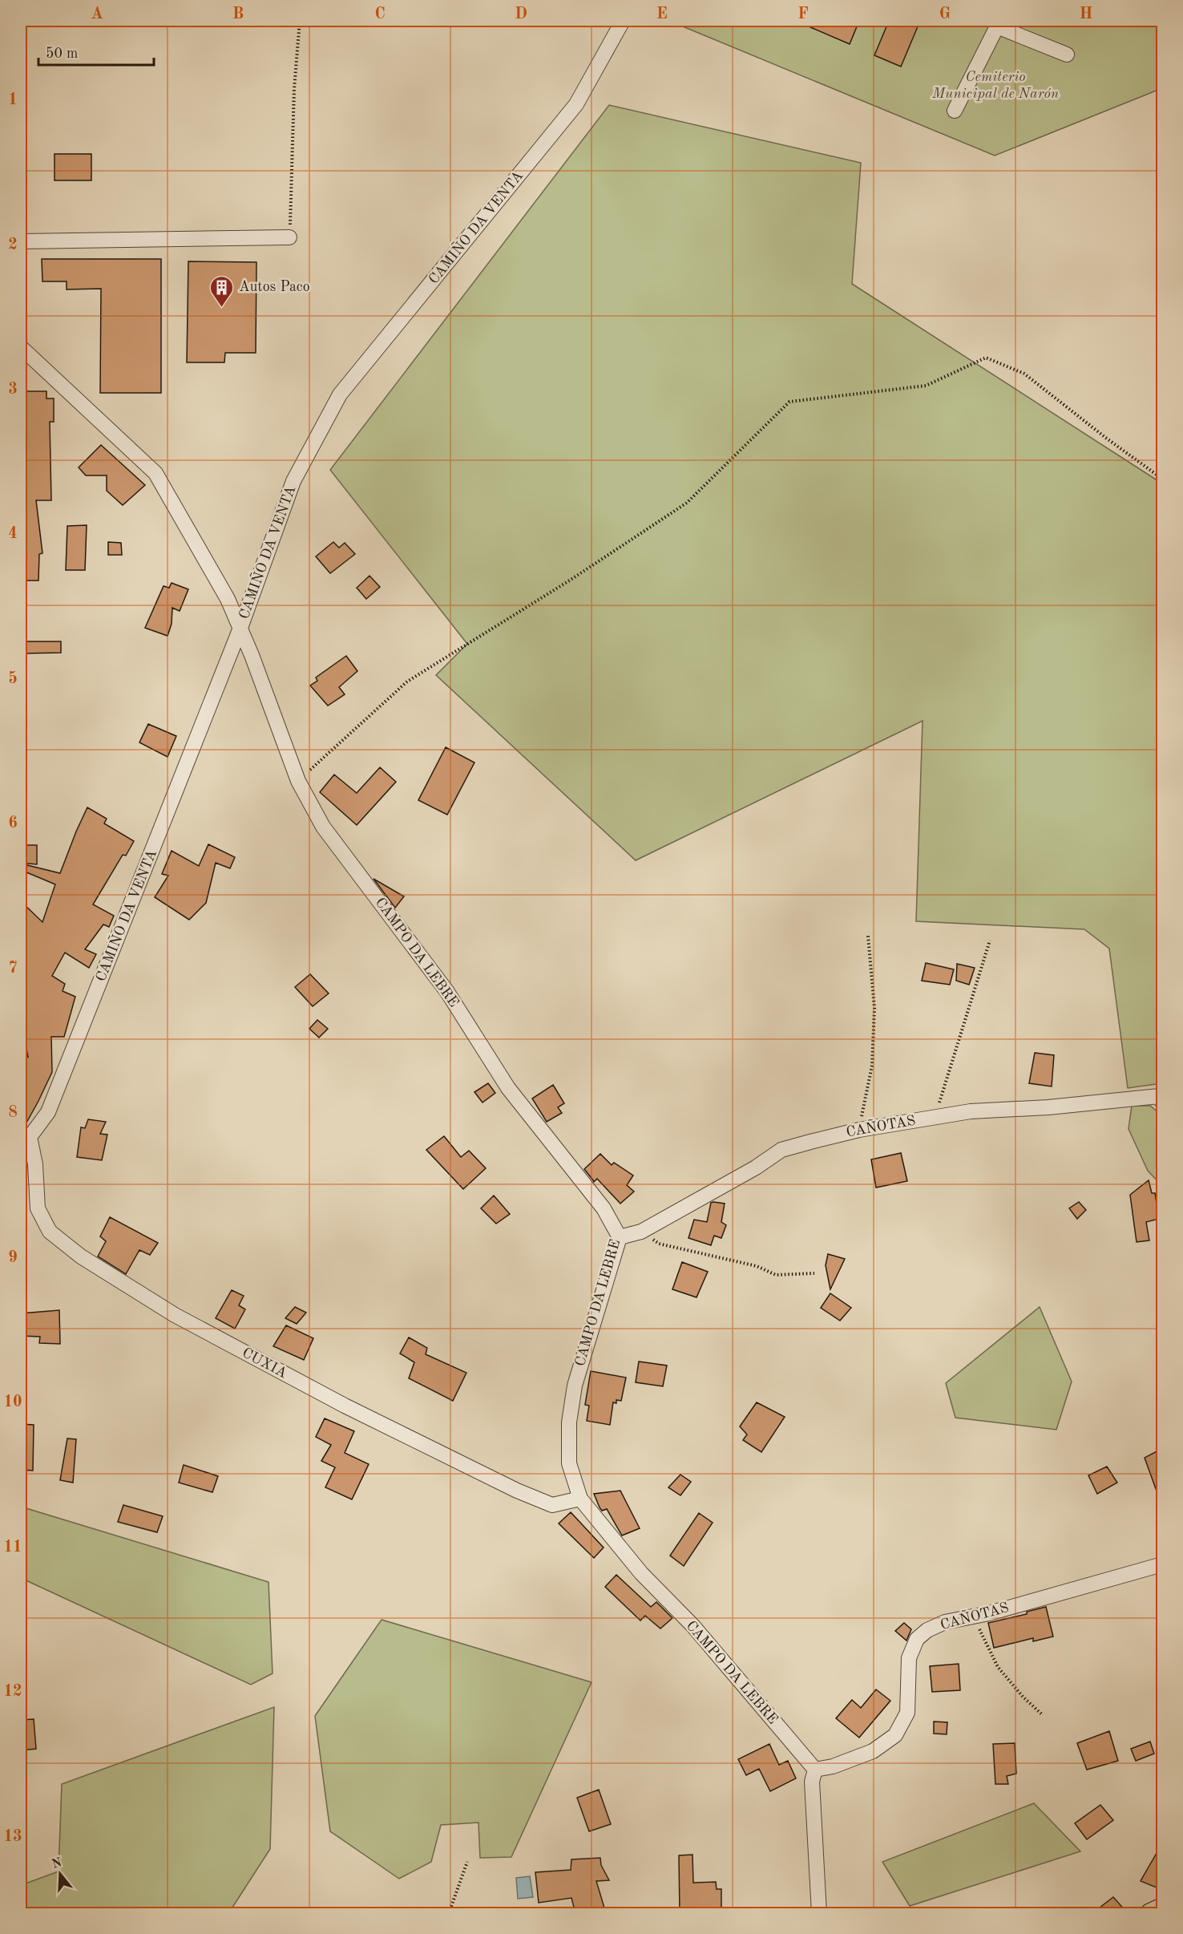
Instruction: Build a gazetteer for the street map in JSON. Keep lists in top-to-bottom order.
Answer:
{
  "streets": {
    "street": [
      "CAMIÑO DA VENTA",
      "CAMPO DA LEBRE",
      "CAÑOTAS",
      "CUXIA"
    ]
  },
  "crossings": [
    ["CAMIÑO DA VENTA", "CAMPO DA LEBRE"],
    ["CAMIÑO DA VENTA", "CUXIA"],
    ["CAMPO DA LEBRE", "CAÑOTAS"],
    ["CAMPO DA LEBRE", "CUXIA"]
  ],
  "parks": ["Cemiterio Municipal de Narón"],
  "places": {
    "building": ["Autos Paco"]
  },
  "scale_bar": "50 m",
  "north": "top",
  "grid": {
    "columns": [
      "A",
      "B",
      "C",
      "D",
      "E",
      "F",
      "G",
      "H"
    ],
    "rows": [
      "1",
      "2",
      "3",
      "4",
      "5",
      "6",
      "7",
      "8",
      "9",
      "10",
      "11",
      "12",
      "13"
    ]
  }
}
